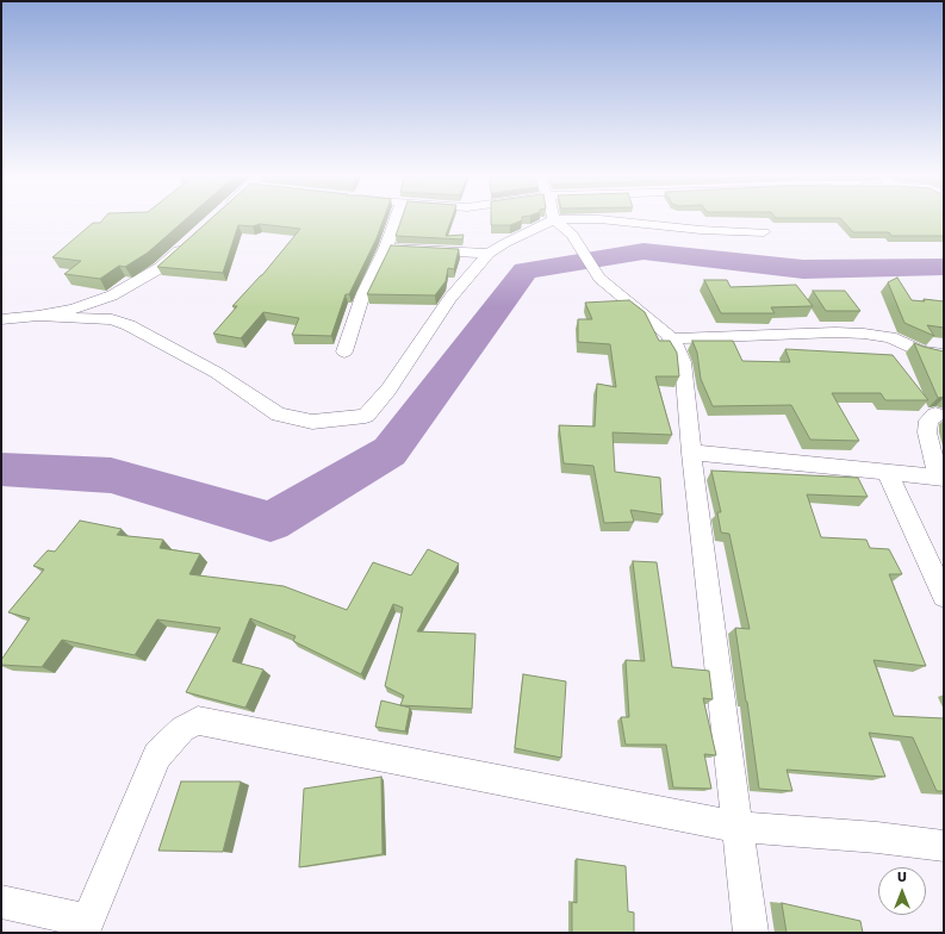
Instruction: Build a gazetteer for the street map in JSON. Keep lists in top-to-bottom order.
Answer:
{
  "north": "top"
}
